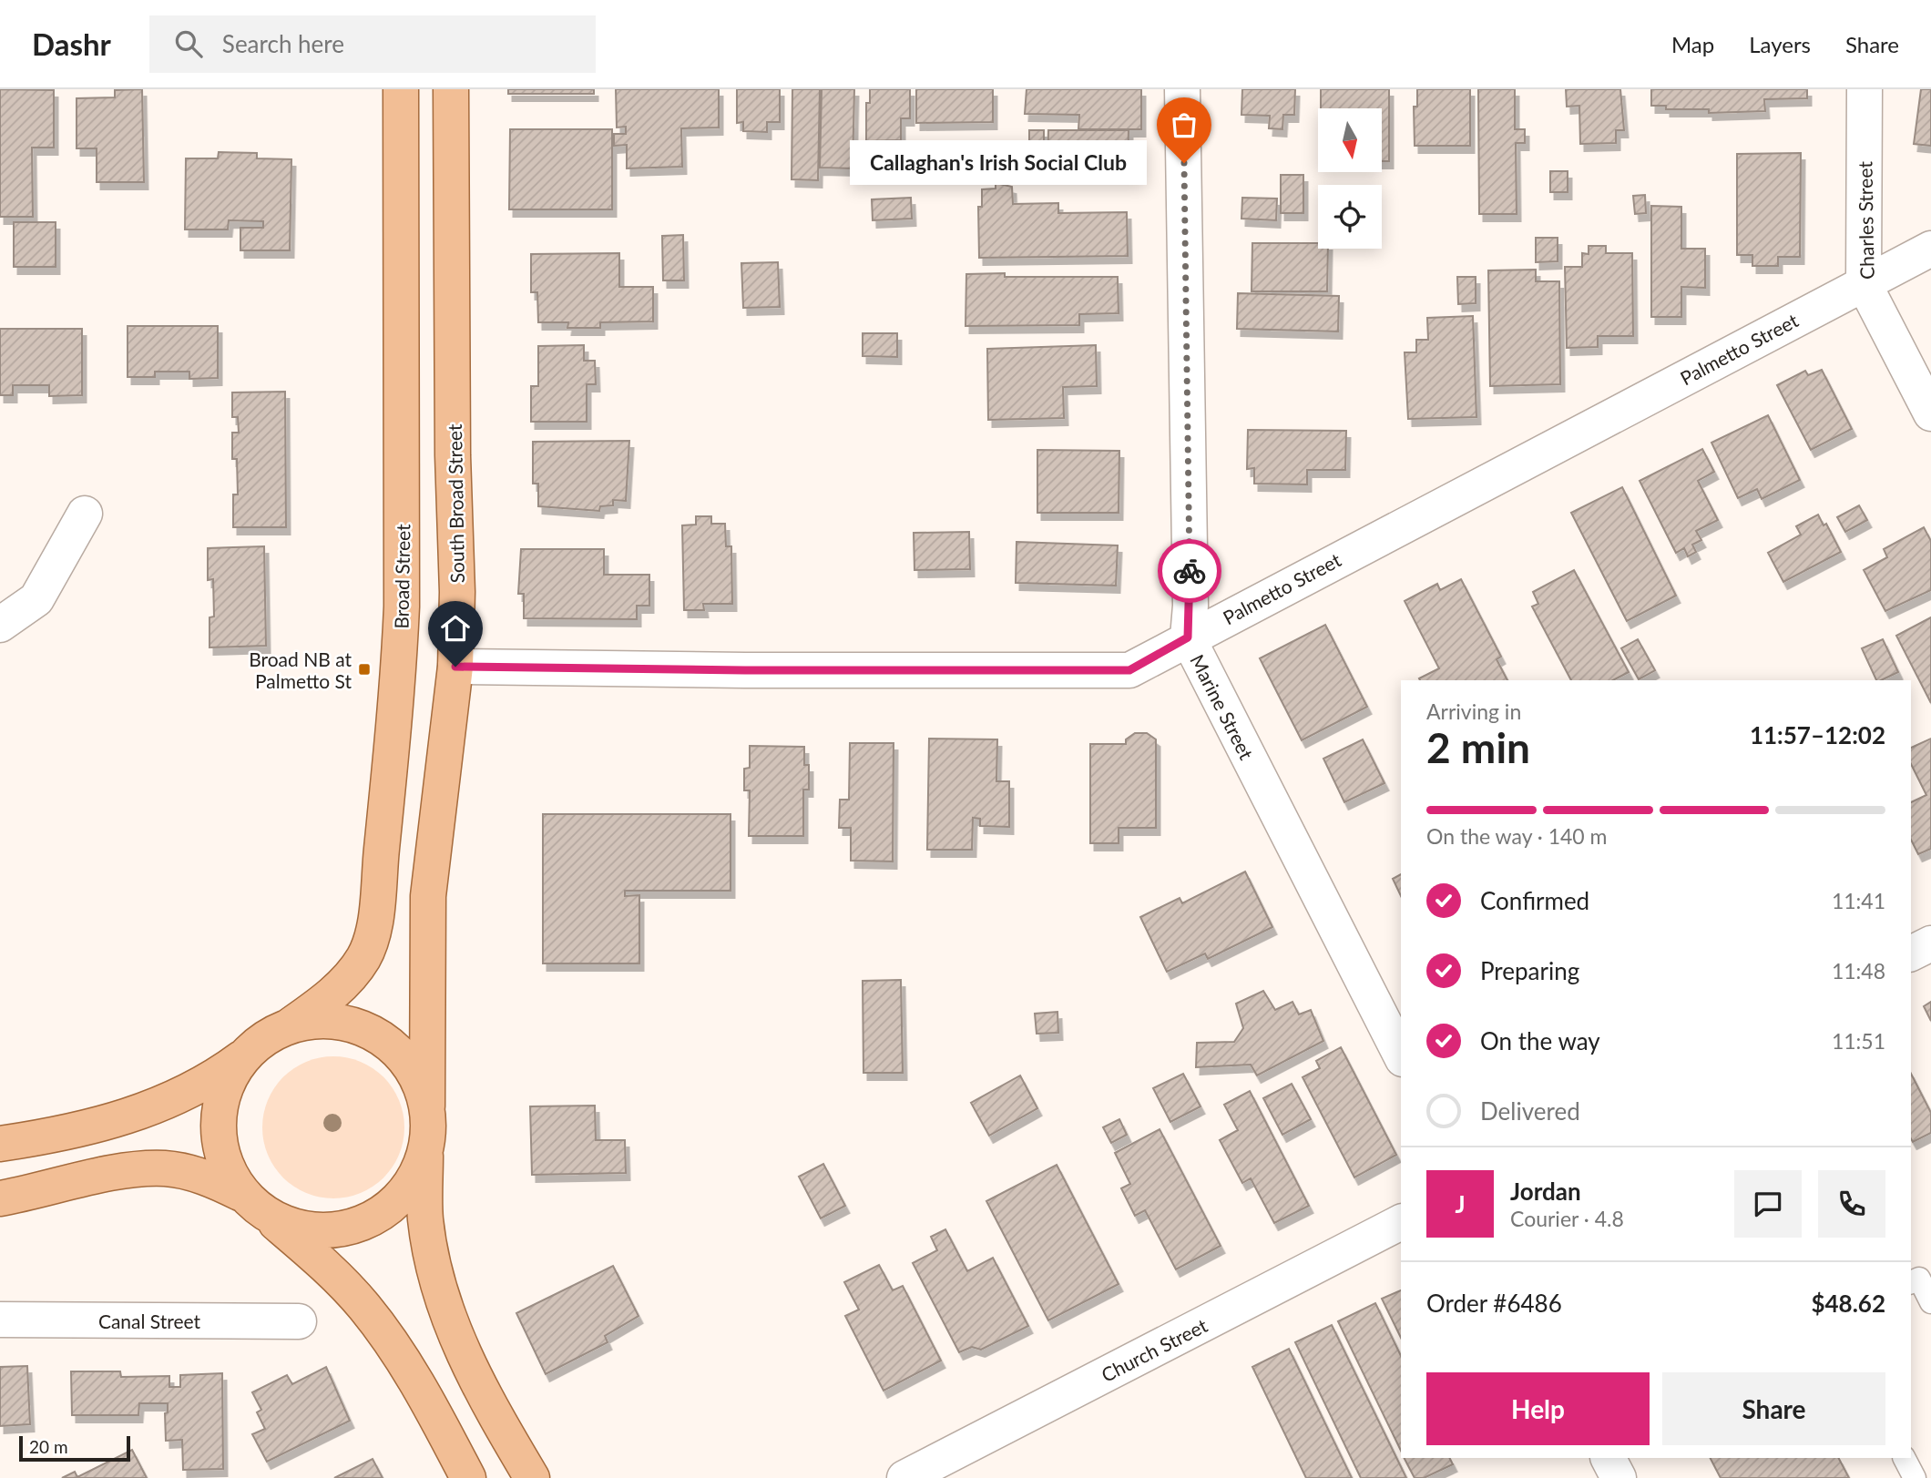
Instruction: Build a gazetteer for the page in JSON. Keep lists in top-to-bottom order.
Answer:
{
  "streets": {
    "main road": ["South Broad Street", "Broad Street"],
    "street": [
      "Charles Street",
      "Palmetto Street",
      "Marine Street",
      "Canal Street",
      "Church Street"
    ]
  },
  "crossings": [
    ["Charles Street", "Palmetto Street"],
    ["Palmetto Street", "South Broad Street"],
    ["Palmetto Street", "Marine Street"],
    ["South Broad Street", "Broad Street"]
  ],
  "places": {
    "other": ["Callaghan's Irish Social Club"],
    "transit": ["Broad NB at Palmetto St"]
  },
  "scale_bar": "20 m",
  "north": "bottom",
  "page": {
    "header": "Dashr",
    "search": "Search here",
    "nav": ["Map", "Layers", "Share"],
    "bubble": "Callaghan's Irish Social Club",
    "heading": ["2 min", "Arriving in", "11:57–12:02"],
    "panel": [
      "Jordan",
      "Courier · 4.8",
      "Order #6486",
      "$48.62"
    ],
    "bar": "On the way · 140 m",
    "list": [
      ["Confirmed", "11:41"],
      ["Preparing", "11:48"],
      ["On the way", "11:51"],
      "Delivered"
    ],
    "round": "J",
    "buttons": ["Help", "Share"],
    "scale": "20 m"
  }
}
